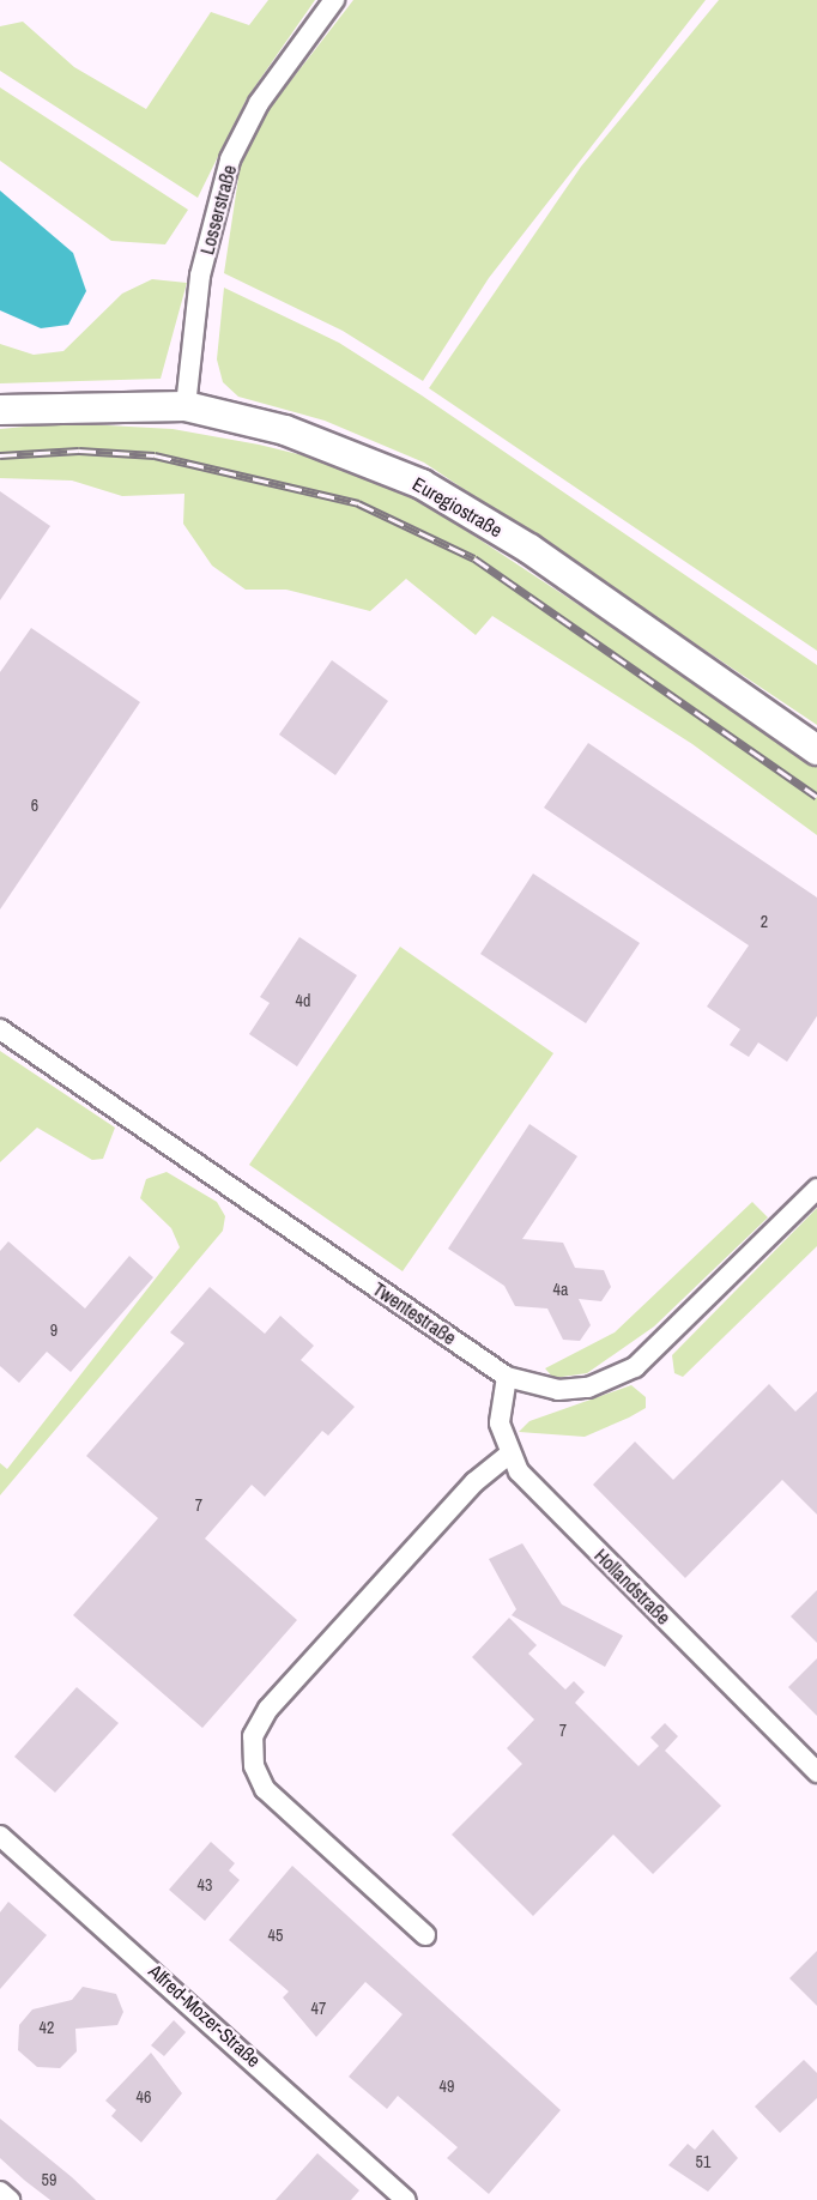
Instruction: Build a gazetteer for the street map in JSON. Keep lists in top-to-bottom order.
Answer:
{
  "streets": {
    "main road": ["Euregiostraße"],
    "street": [
      "Losserstraße",
      "Twentestraße",
      "Hollandstraße",
      "Alfred-Mozer-Straße"
    ]
  },
  "crossings": [
    ["Losserstraße", "Euregiostraße"]
  ],
  "house_numbers": [
    "6",
    "2",
    "4d",
    "4a",
    "9",
    "7",
    "7",
    "43",
    "45",
    "47",
    "42",
    "49",
    "46",
    "51",
    "59"
  ]
}
